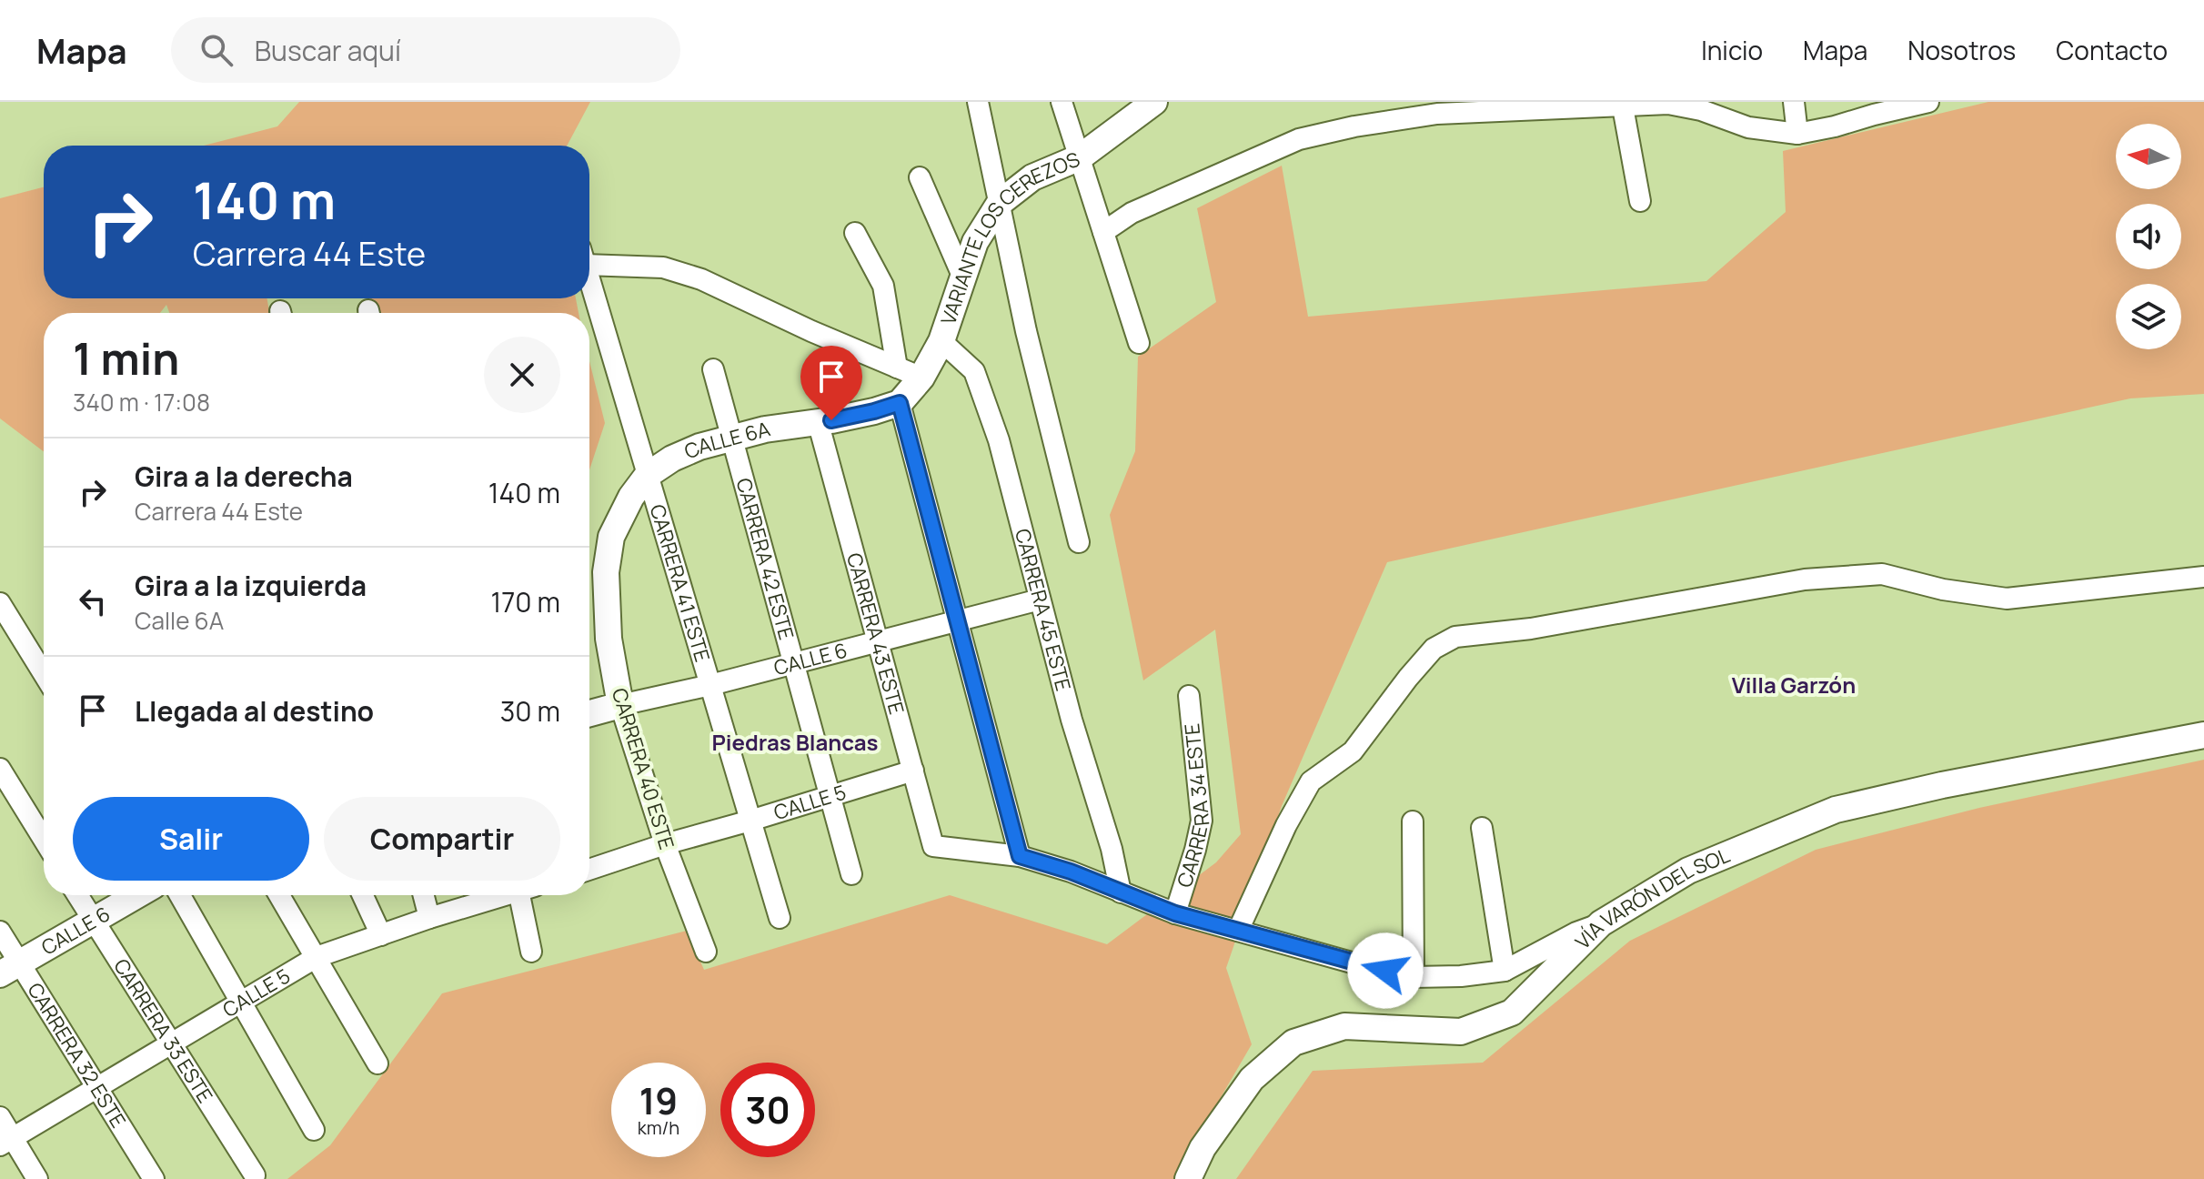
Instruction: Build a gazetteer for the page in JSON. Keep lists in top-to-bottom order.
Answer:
{
  "streets": {
    "street": [
      "VARIANTE LOS CEREZOS",
      "CALLE 6A",
      "CARRERA 42 ESTE",
      "CARRERA 41 ESTE",
      "CARRERA 45 ESTE",
      "CARRERA 43 ESTE",
      "CALLE 6",
      "CARRERA 40 ESTE",
      "CALLE 5",
      "CARRERA 34 ESTE",
      "VÍA VARÓN DEL SOL",
      "CARRERA 33 ESTE",
      "CARRERA 32 ESTE"
    ]
  },
  "crossings": [
    ["VARIANTE LOS CEREZOS", "CALLE 6A"],
    ["VARIANTE LOS CEREZOS", "CARRERA 45 ESTE"],
    ["CALLE 6A", "CARRERA 42 ESTE"],
    ["CALLE 6A", "CARRERA 41 ESTE"],
    ["CALLE 6A", "CARRERA 43 ESTE"],
    ["CALLE 6A", "CARRERA 40 ESTE"],
    ["CARRERA 42 ESTE", "CALLE 6"],
    ["CARRERA 42 ESTE", "CALLE 5"],
    ["CARRERA 41 ESTE", "CALLE 6"],
    ["CARRERA 41 ESTE", "CARRERA 40 ESTE"],
    ["CARRERA 41 ESTE", "CALLE 5"],
    ["CARRERA 45 ESTE", "CALLE 6"],
    ["CARRERA 43 ESTE", "CALLE 6"],
    ["CARRERA 43 ESTE", "CALLE 5"],
    ["CALLE 6", "CARRERA 40 ESTE"],
    ["CALLE 6", "CARRERA 33 ESTE"],
    ["CALLE 6", "CARRERA 32 ESTE"],
    ["CARRERA 40 ESTE", "CALLE 5"],
    ["CALLE 5", "CARRERA 33 ESTE"],
    ["CALLE 5", "CARRERA 32 ESTE"]
  ],
  "districts": ["Villa Garzón", "Piedras Blancas"],
  "north": "left",
  "page": {
    "header": "Mapa",
    "search": "Buscar aquí",
    "nav": [
      "Inicio",
      "Mapa",
      "Nosotros",
      "Contacto"
    ],
    "turn": ["140 m", "Carrera 44 Este"],
    "heading": ["1 min", "340 m · 17:08"],
    "list": [
      {
        "name": "Gira a la derecha",
        "note": "Carrera 44 Este",
        "value": "140 m"
      },
      {
        "name": "Gira a la izquierda",
        "note": "Calle 6A",
        "value": "170 m"
      },
      {
        "name": "Llegada al destino",
        "value": "30 m"
      }
    ],
    "buttons": ["Salir", "Compartir"],
    "speed": "19 km/h",
    "limit": "30"
  }
}
